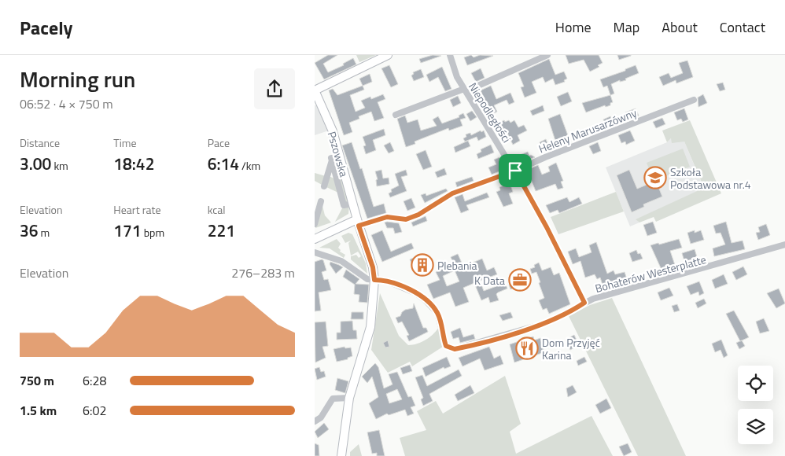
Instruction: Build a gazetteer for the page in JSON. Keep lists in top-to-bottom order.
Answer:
{
  "streets": {
    "main road": ["Pszowska"],
    "street": ["Niepodległości", "Heleny Marusarzówny", "Bohaterów Westerplatte"]
  },
  "crossings": [
    ["Niepodległości", "Heleny Marusarzówny"],
    ["Niepodległości", "Bohaterów Westerplatte"],
    ["Heleny Marusarzówny", "Pszowska"],
    ["Pszowska", "Bohaterów Westerplatte"]
  ],
  "places": {
    "school or university": ["Szkoła Podstawowa nr.4"],
    "building": ["Plebania"],
    "office": ["K Data"],
    "restaurant": ["Dom Przyjęć Karina"]
  },
  "page": {
    "header": "Pacely",
    "nav": [
      "Home",
      "Map",
      "About",
      "Contact"
    ],
    "heading": ["Morning run", "06:52 · 4 × 750 m"],
    "stats": [
      ["Distance", "3.00 km"],
      ["Time", "18:42"],
      ["Pace", "6:14 /km"],
      ["Elevation", "36 m"],
      ["Heart rate", "171 bpm"],
      ["kcal", "221"]
    ],
    "chart": ["Elevation", "276–283 m"],
    "list": [
      {
        "name": "750 m",
        "note": "6:28"
      },
      {
        "name": "1.5 km",
        "note": "6:02"
      }
    ]
  }
}
